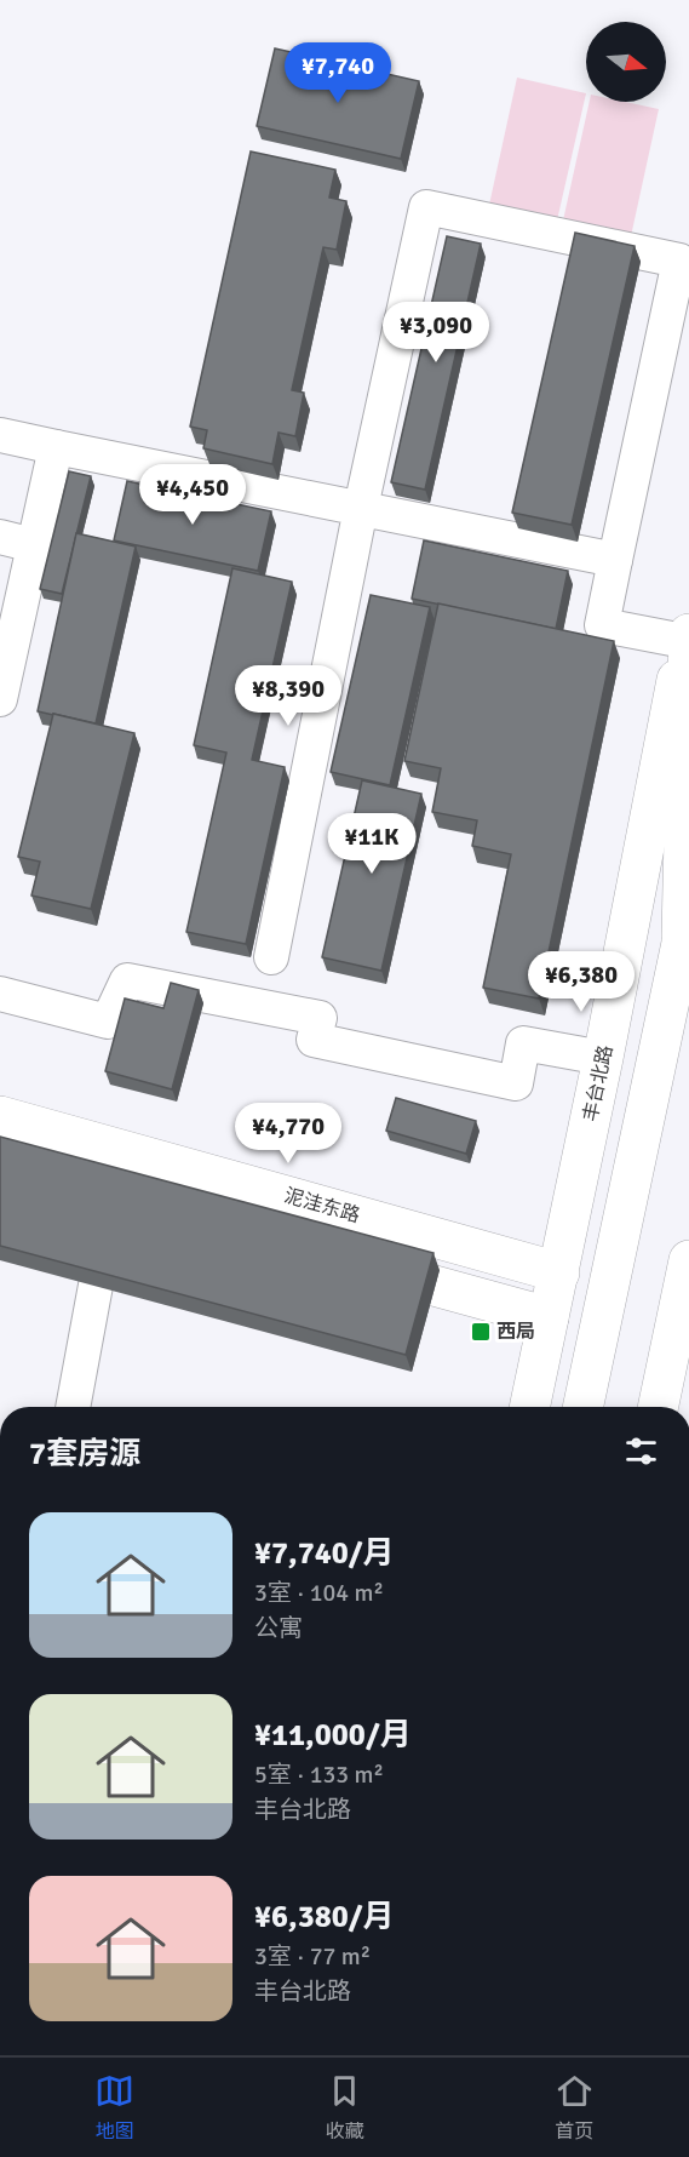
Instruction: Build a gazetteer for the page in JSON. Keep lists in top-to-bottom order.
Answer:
{
  "streets": {
    "main road": ["丰台北路", "泥洼东路"]
  },
  "crossings": [
    ["丰台北路", "泥洼东路"]
  ],
  "places": {
    "transit": ["西局"]
  },
  "north": "right",
  "page": {
    "price": [
      "¥7,740",
      "¥3,090",
      "¥4,450",
      "¥8,390",
      "¥11K",
      "¥6,380",
      "¥4,770"
    ],
    "heading": "7套房源",
    "list": [
      {
        "name": "¥7,740/月",
        "note": "3室 · 104 m² · 公寓"
      },
      {
        "name": "¥11,000/月",
        "note": "5室 · 133 m² · 丰台北路"
      },
      {
        "name": "¥6,380/月",
        "note": "3室 · 77 m² · 丰台北路"
      }
    ],
    "tabs": ["地图", "收藏", "首页"]
  }
}
